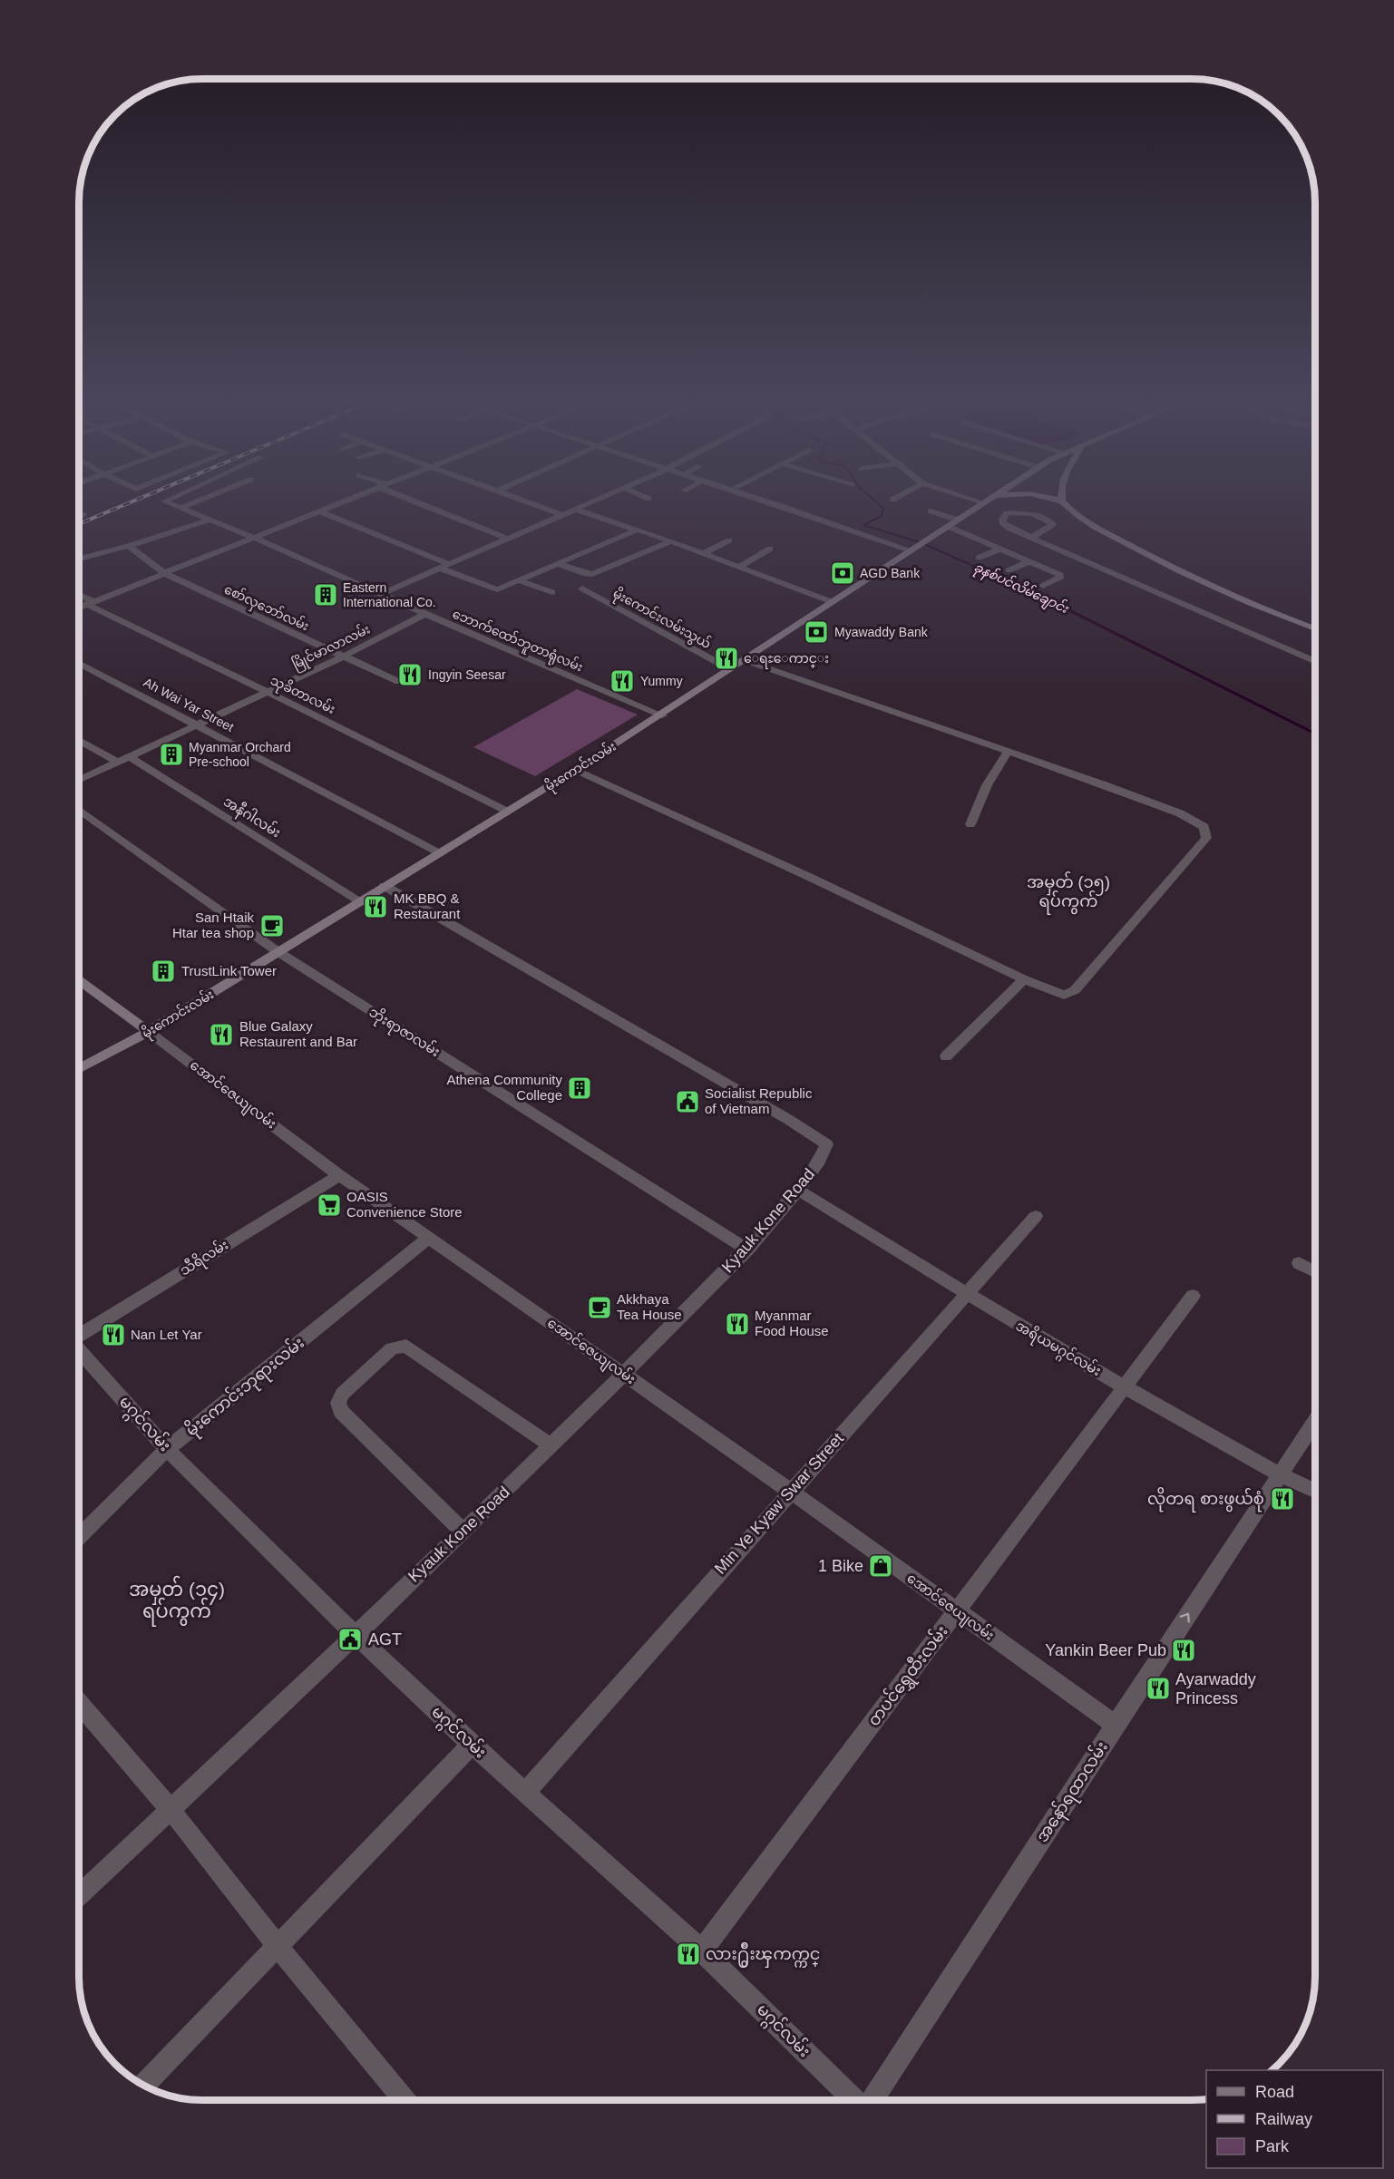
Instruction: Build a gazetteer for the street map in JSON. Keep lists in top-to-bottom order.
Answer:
{
  "streets": {
    "main road": ["မိုးကောင်းလမ်း", "အောင်ဇေယျလမ်း"],
    "street": [
      "စော်လှဘော်လမ်း",
      "မိုးကောင်းလမ်းသွယ်",
      "ဘောက်ထော်ဘူတာရုံလမ်း",
      "မြိုင်မာလာလမ်း",
      "သုခိတာလမ်း",
      "Ah Wai Yar Street",
      "အနီဂါလမ်း",
      "ဘိုးရာဇာလမ်း",
      "Kyauk Kone Road",
      "သီရိလမ်း",
      "အရိယမဂ္ဂင်လမ်း",
      "မိုးကောင်းဘုရားလမ်း",
      "မဂ္ဂင်လမ်း",
      "Min Ye Kyaw Swar Street",
      "တပင်ရွှေထီးလမ်း",
      "အနော်ရထာလမ်း"
    ]
  },
  "crossings": [
    ["စော်လှဘော်လမ်း", "မြိုင်မာလာလမ်း"],
    ["မိုးကောင်းလမ်းသွယ်", "မိုးကောင်းလမ်း"],
    ["ဘောက်ထော်ဘူတာရုံလမ်း", "မြိုင်မာလာလမ်း"],
    ["ဘောက်ထော်ဘူတာရုံလမ်း", "မိုးကောင်းလမ်း"],
    ["မြိုင်မာလာလမ်း", "သုခိတာလမ်း"],
    ["မြိုင်မာလာလမ်း", "Ah Wai Yar Street"],
    ["မြိုင်မာလာလမ်း", "အနီဂါလမ်း"],
    ["သုခိတာလမ်း", "မိုးကောင်းလမ်း"],
    ["Ah Wai Yar Street", "မိုးကောင်းလမ်း"],
    ["မိုးကောင်းလမ်း", "အနီဂါလမ်း"],
    ["မိုးကောင်းလမ်း", "ဘိုးရာဇာလမ်း"],
    ["မိုးကောင်းလမ်း", "အောင်ဇေယျလမ်း"],
    ["မိုးကောင်းလမ်း", "Kyauk Kone Road"],
    ["ဘိုးရာဇာလမ်း", "Kyauk Kone Road"],
    ["အောင်ဇေယျလမ်း", "Kyauk Kone Road"],
    ["အောင်ဇေယျလမ်း", "သီရိလမ်း"],
    ["အောင်ဇေယျလမ်း", "မိုးကောင်းဘုရားလမ်း"],
    ["အောင်ဇေယျလမ်း", "Min Ye Kyaw Swar Street"],
    ["အောင်ဇေယျလမ်း", "တပင်ရွှေထီးလမ်း"],
    ["အောင်ဇေယျလမ်း", "အနော်ရထာလမ်း"],
    ["Kyauk Kone Road", "အရိယမဂ္ဂင်လမ်း"],
    ["Kyauk Kone Road", "မဂ္ဂင်လမ်း"],
    ["အရိယမဂ္ဂင်လမ်း", "Min Ye Kyaw Swar Street"],
    ["အရိယမဂ္ဂင်လမ်း", "တပင်ရွှေထီးလမ်း"],
    ["အရိယမဂ္ဂင်လမ်း", "အနော်ရထာလမ်း"],
    ["မိုးကောင်းဘုရားလမ်း", "မဂ္ဂင်လမ်း"],
    ["မဂ္ဂင်လမ်း", "Min Ye Kyaw Swar Street"],
    ["မဂ္ဂင်လမ်း", "တပင်ရွှေထီးလမ်း"]
  ],
  "one_way": ["အနော်ရထာလမ်း"],
  "districts": ["အမှတ် (၁၅) ရပ်ကွက်", "အမှတ် (၁၄) ရပ်ကွက်"],
  "water": ["ခုနစ်ပင်လိမ်ချောင်း"],
  "places": {
    "bank": ["AGD Bank", "Myawaddy Bank"],
    "building": [
      "Eastern International Co.",
      "Myanmar Orchard Pre-school",
      "TrustLink Tower",
      "Athena Community College"
    ],
    "restaurant": [
      "ေရႊေကာင္း",
      "Ingyin Seesar",
      "Yummy",
      "MK BBQ & Restaurant",
      "Blue Galaxy Restaurent and Bar",
      "Myanmar Food House",
      "Nan Let Yar",
      "လိုတရ စားဖွယ်စုံ",
      "Yankin Beer Pub",
      "Ayarwaddy Princess",
      "လား႐ွိဳးၾကက္ကင္"
    ],
    "cafe": ["San Htaik Htar tea shop", "Akkhaya Tea House"],
    "public building": ["Socialist Republic of Vietnam", "AGT"],
    "supermarket": ["OASIS Convenience Store"],
    "shop": ["1 Bike"]
  },
  "legend": ["Road", "Railway", "Park"]
}
